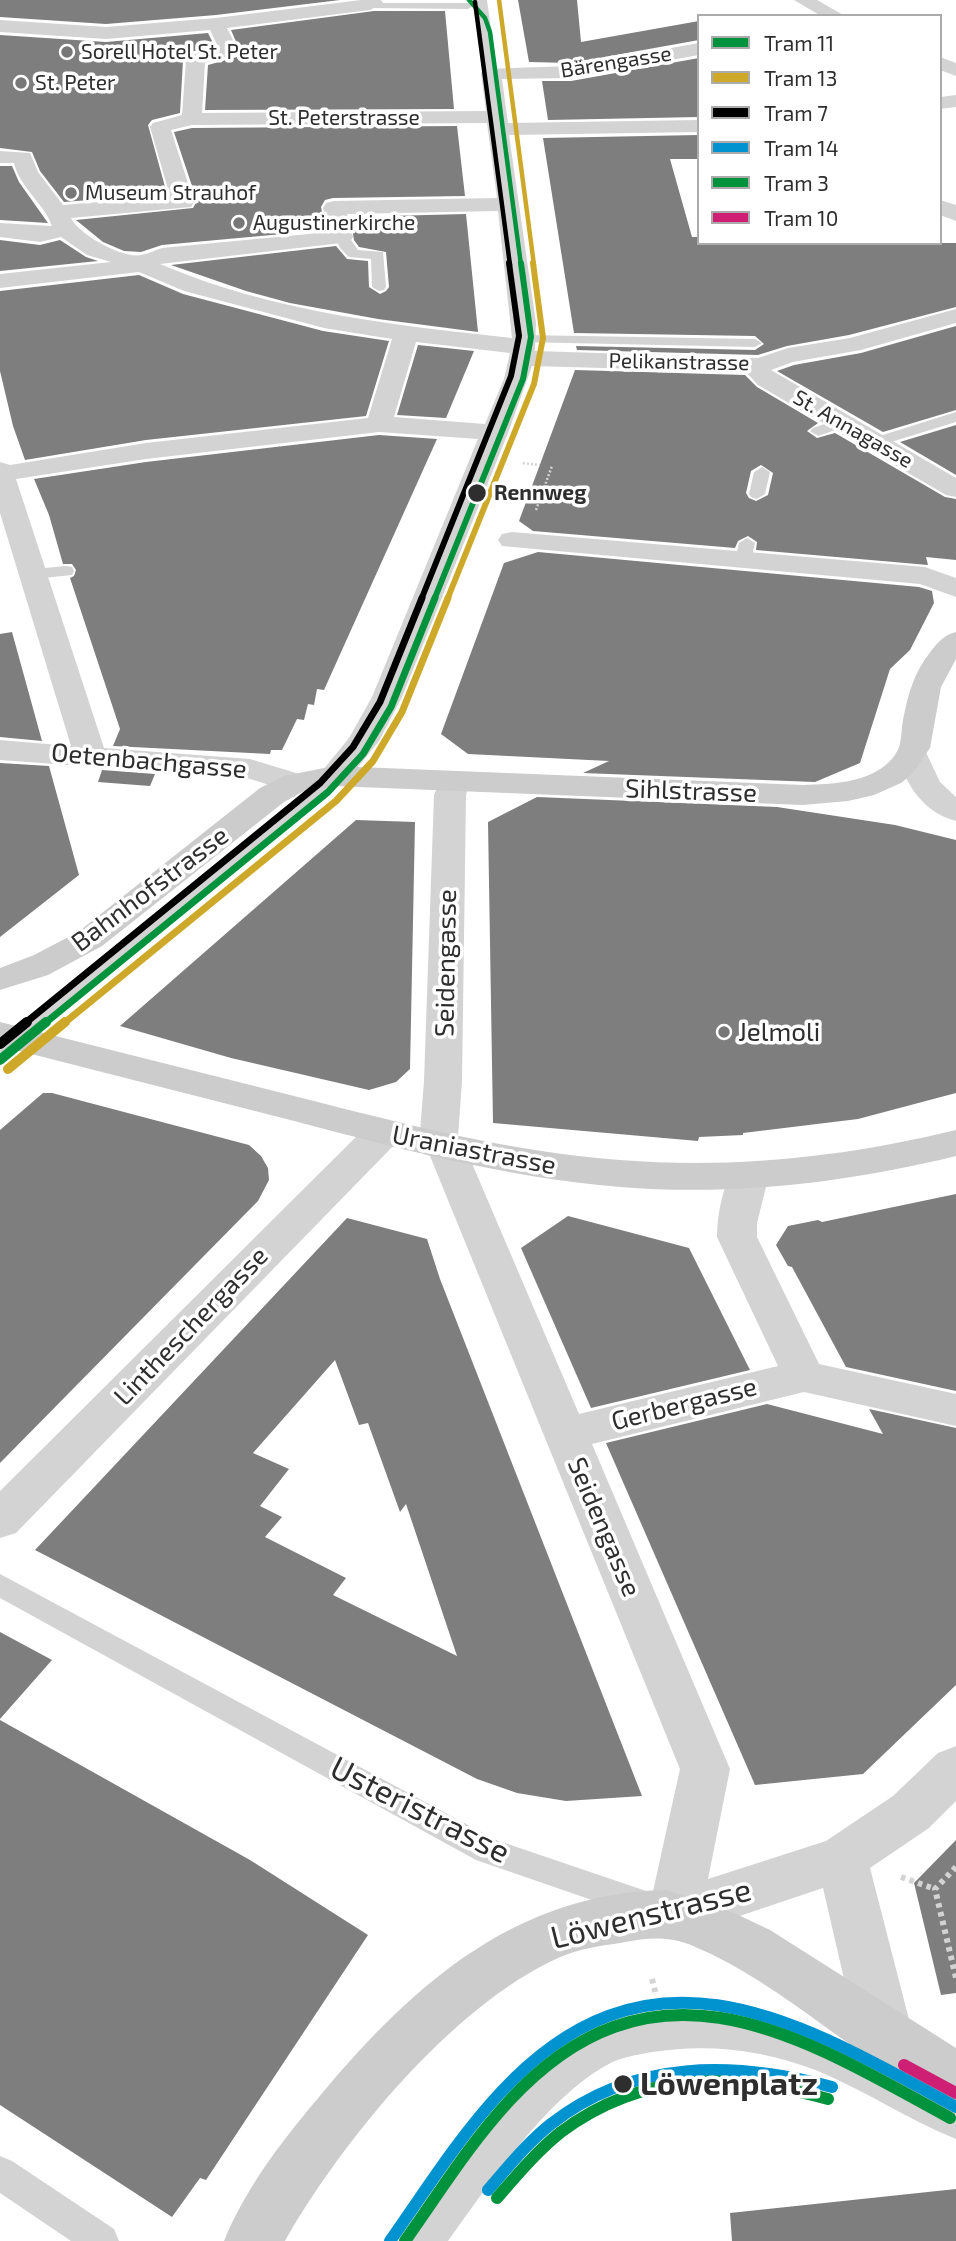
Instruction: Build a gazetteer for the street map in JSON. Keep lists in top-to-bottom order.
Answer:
{
  "streets": {
    "street": [
      "Bärengasse",
      "St. Peterstrasse",
      "Pelikanstrasse",
      "St. Annagasse",
      "Oetenbachgasse",
      "Sihlstrasse",
      "Bahnhofstrasse",
      "Seidengasse",
      "Uraniastrasse",
      "Lintheschergasse",
      "Gerbergasse",
      "Usteristrasse",
      "Löwenstrasse"
    ]
  },
  "crossings": [
    ["Bärengasse", "Bahnhofstrasse"],
    ["St. Peterstrasse", "Pelikanstrasse"],
    ["St. Peterstrasse", "Bahnhofstrasse"],
    ["Pelikanstrasse", "St. Annagasse"],
    ["Pelikanstrasse", "Bahnhofstrasse"],
    ["Oetenbachgasse", "Bahnhofstrasse"],
    ["Sihlstrasse", "Bahnhofstrasse"],
    ["Sihlstrasse", "Seidengasse"],
    ["Bahnhofstrasse", "Uraniastrasse"],
    ["Seidengasse", "Uraniastrasse"],
    ["Seidengasse", "Gerbergasse"],
    ["Seidengasse", "Usteristrasse"],
    ["Seidengasse", "Löwenstrasse"],
    ["Uraniastrasse", "Lintheschergasse"],
    ["Usteristrasse", "Löwenstrasse"]
  ],
  "places": [
    "Sorell Hotel St. Peter",
    "St. Peter",
    "Museum Strauhof",
    "Augustinerkirche",
    "Rennweg",
    "Jelmoli",
    "Löwenplatz"
  ],
  "lines": [
    "tram line 11",
    "tram line 13",
    "tram line 7",
    "tram line 14",
    "tram line 3",
    "tram line 10"
  ],
  "legend": [
    "Tram 11",
    "Tram 13",
    "Tram 7",
    "Tram 14",
    "Tram 3",
    "Tram 10"
  ]
}
